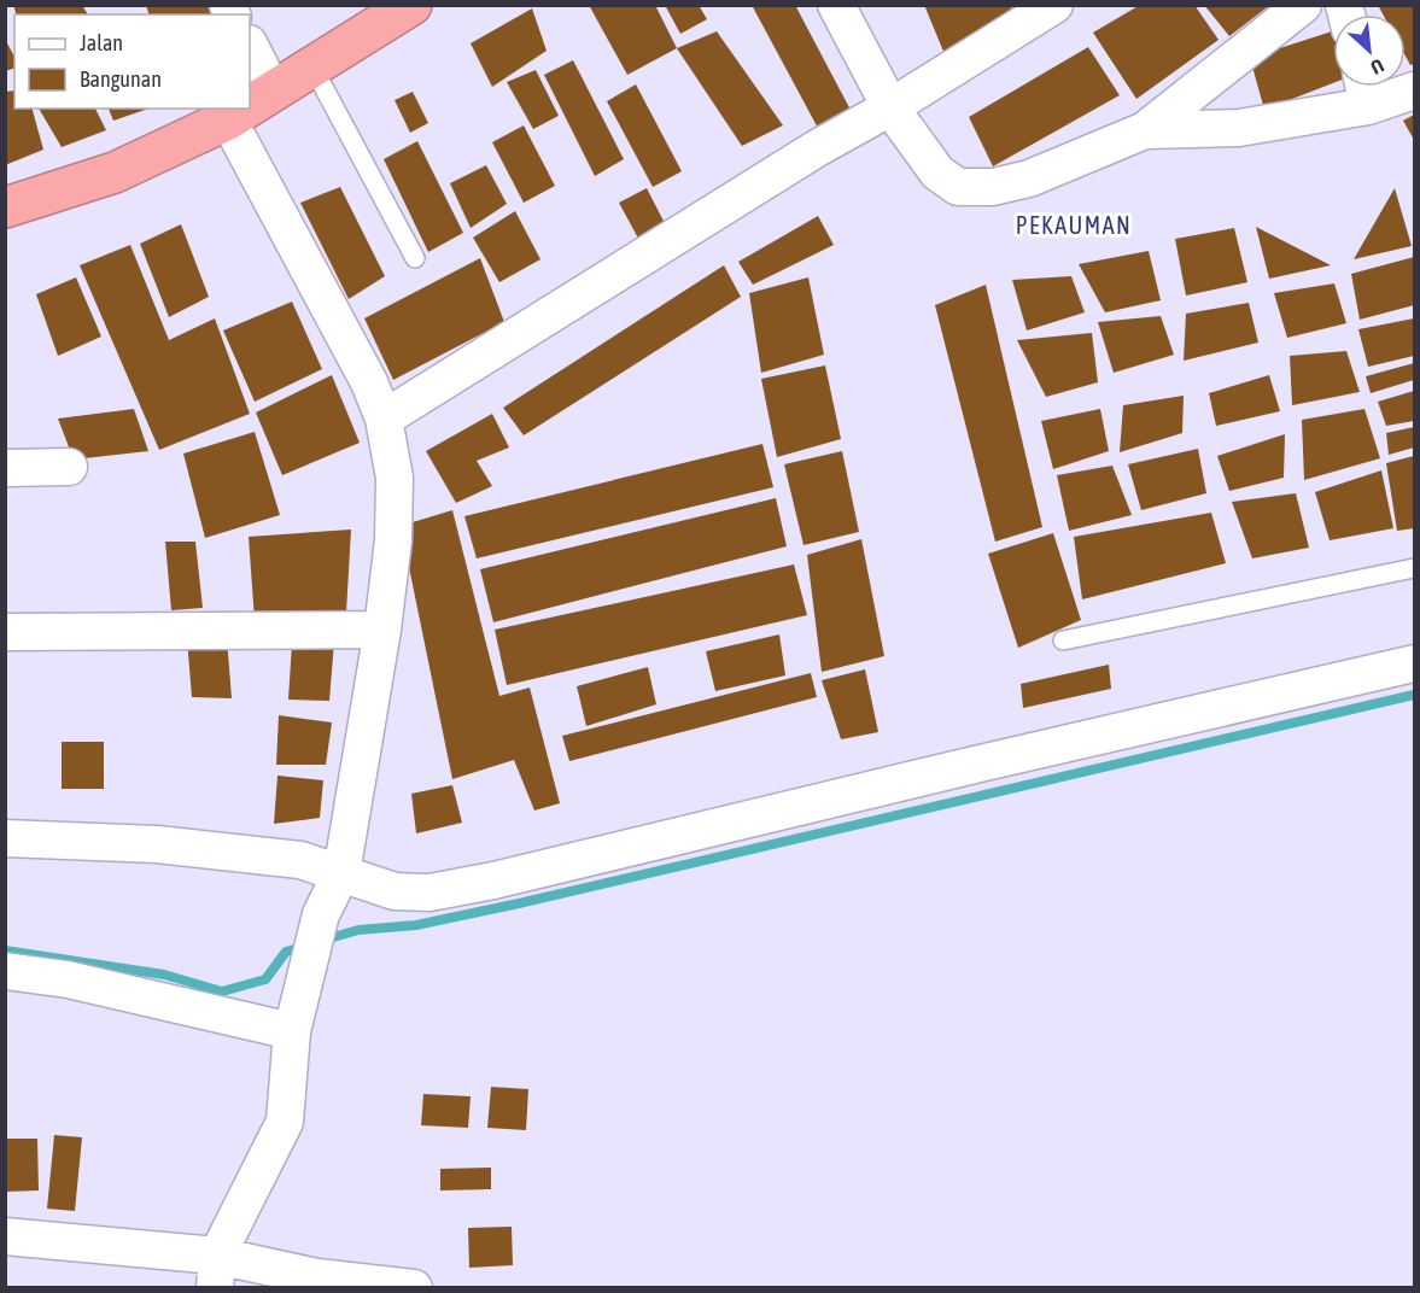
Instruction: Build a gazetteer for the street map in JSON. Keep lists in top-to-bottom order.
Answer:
{
  "districts": ["PEKAUMAN"],
  "legend": ["Jalan", "Bangunan"],
  "north": "bottom right"
}
